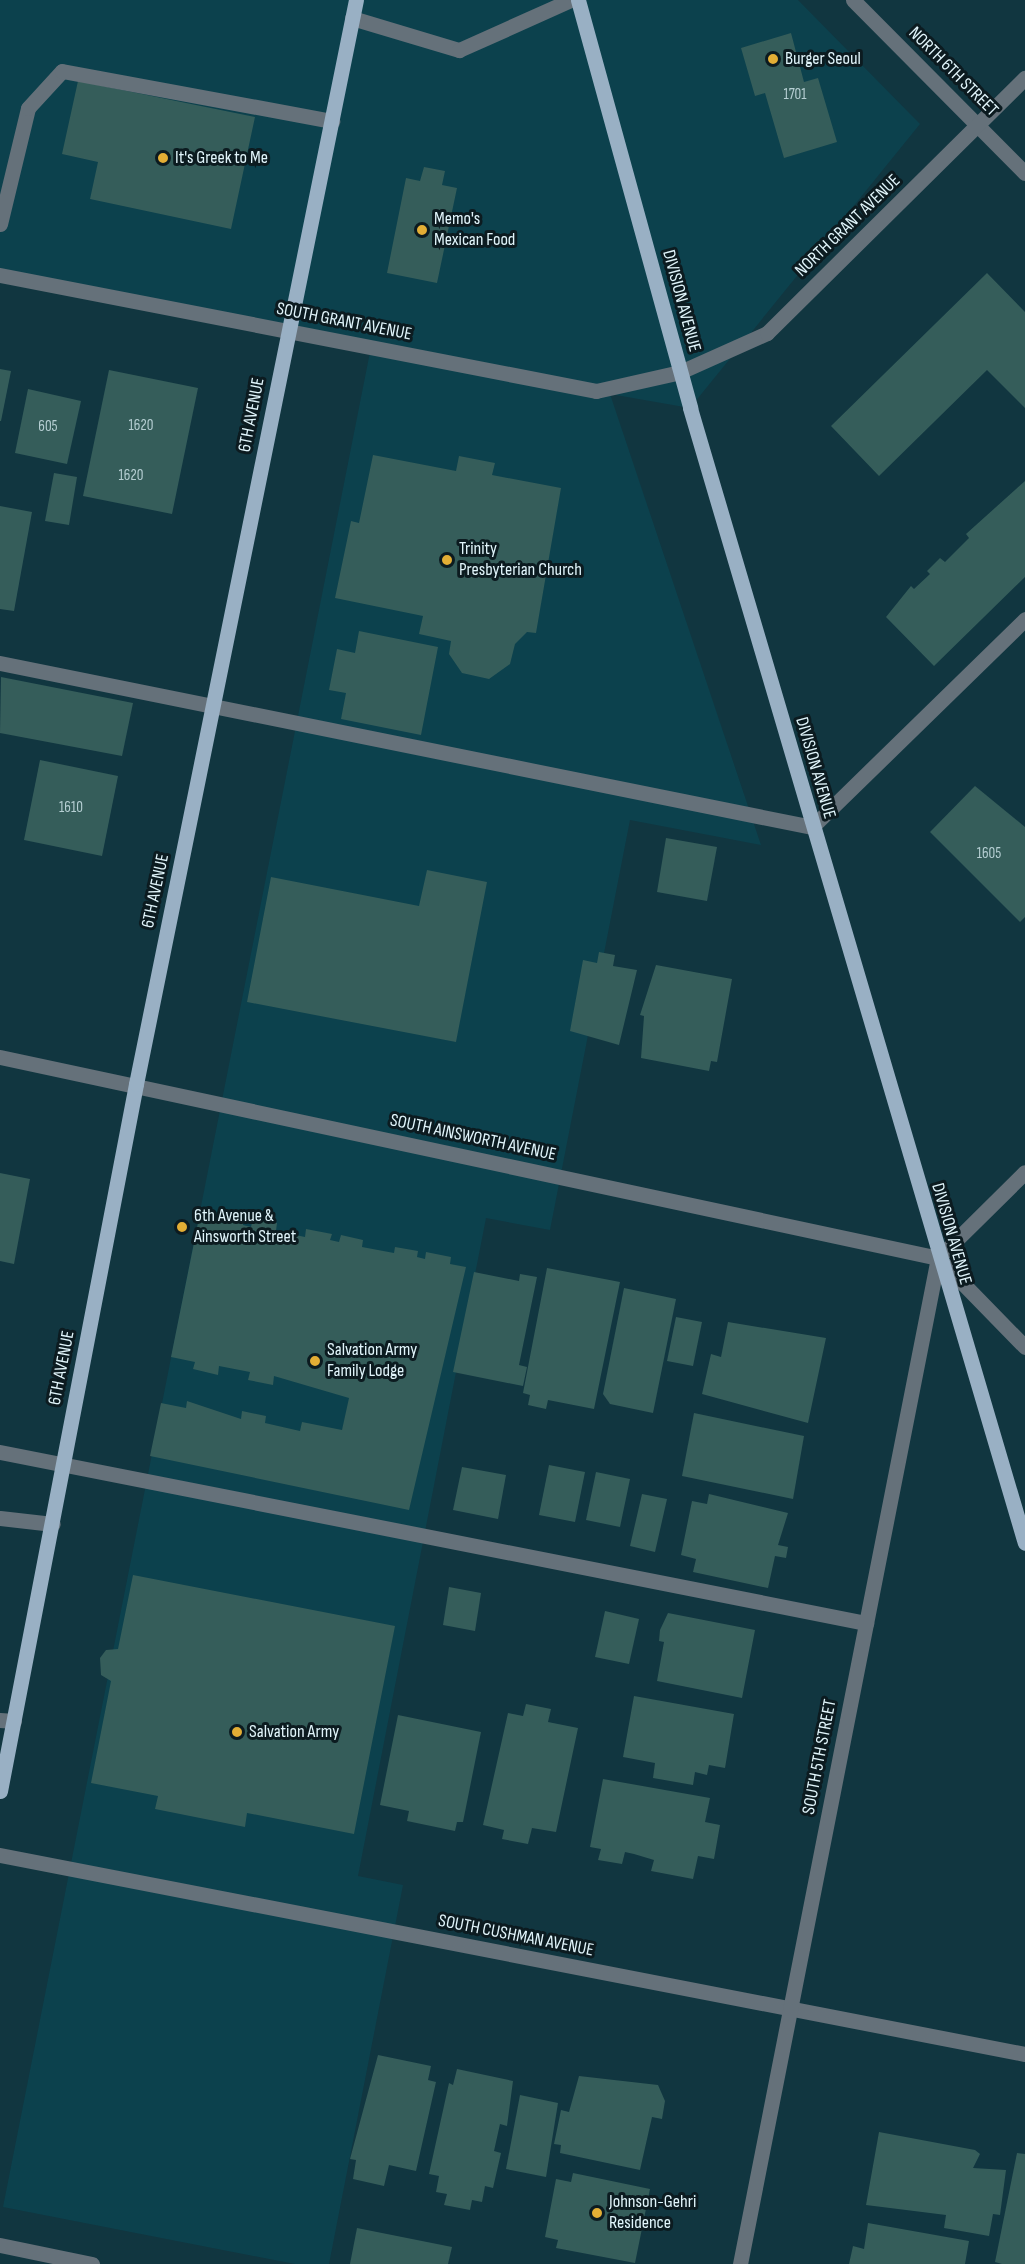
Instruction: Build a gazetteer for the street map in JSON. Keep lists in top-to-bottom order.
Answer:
{
  "streets": {
    "main road": ["DIVISION AVENUE", "6TH AVENUE"],
    "street": [
      "NORTH 6TH STREET",
      "NORTH GRANT AVENUE",
      "SOUTH GRANT AVENUE",
      "SOUTH AINSWORTH AVENUE",
      "SOUTH 5TH STREET",
      "SOUTH CUSHMAN AVENUE"
    ]
  },
  "crossings": [
    ["NORTH 6TH STREET", "NORTH GRANT AVENUE"],
    ["NORTH GRANT AVENUE", "DIVISION AVENUE"],
    ["NORTH GRANT AVENUE", "SOUTH GRANT AVENUE"],
    ["DIVISION AVENUE", "SOUTH GRANT AVENUE"],
    ["DIVISION AVENUE", "SOUTH AINSWORTH AVENUE"],
    ["DIVISION AVENUE", "SOUTH 5TH STREET"],
    ["SOUTH GRANT AVENUE", "6TH AVENUE"],
    ["6TH AVENUE", "SOUTH AINSWORTH AVENUE"],
    ["SOUTH AINSWORTH AVENUE", "SOUTH 5TH STREET"],
    ["SOUTH 5TH STREET", "SOUTH CUSHMAN AVENUE"]
  ],
  "places": [
    "Burger Seoul",
    "It's Greek to Me",
    "Memo's Mexican Food",
    "Trinity Presbyterian Church",
    "6th Avenue & Ainsworth Street",
    "Salvation Army Family Lodge",
    "Salvation Army",
    "Johnson-Gehri Residence"
  ],
  "house_numbers": [
    "1701",
    "1620",
    "605",
    "1620",
    "1610",
    "1605"
  ]
}
